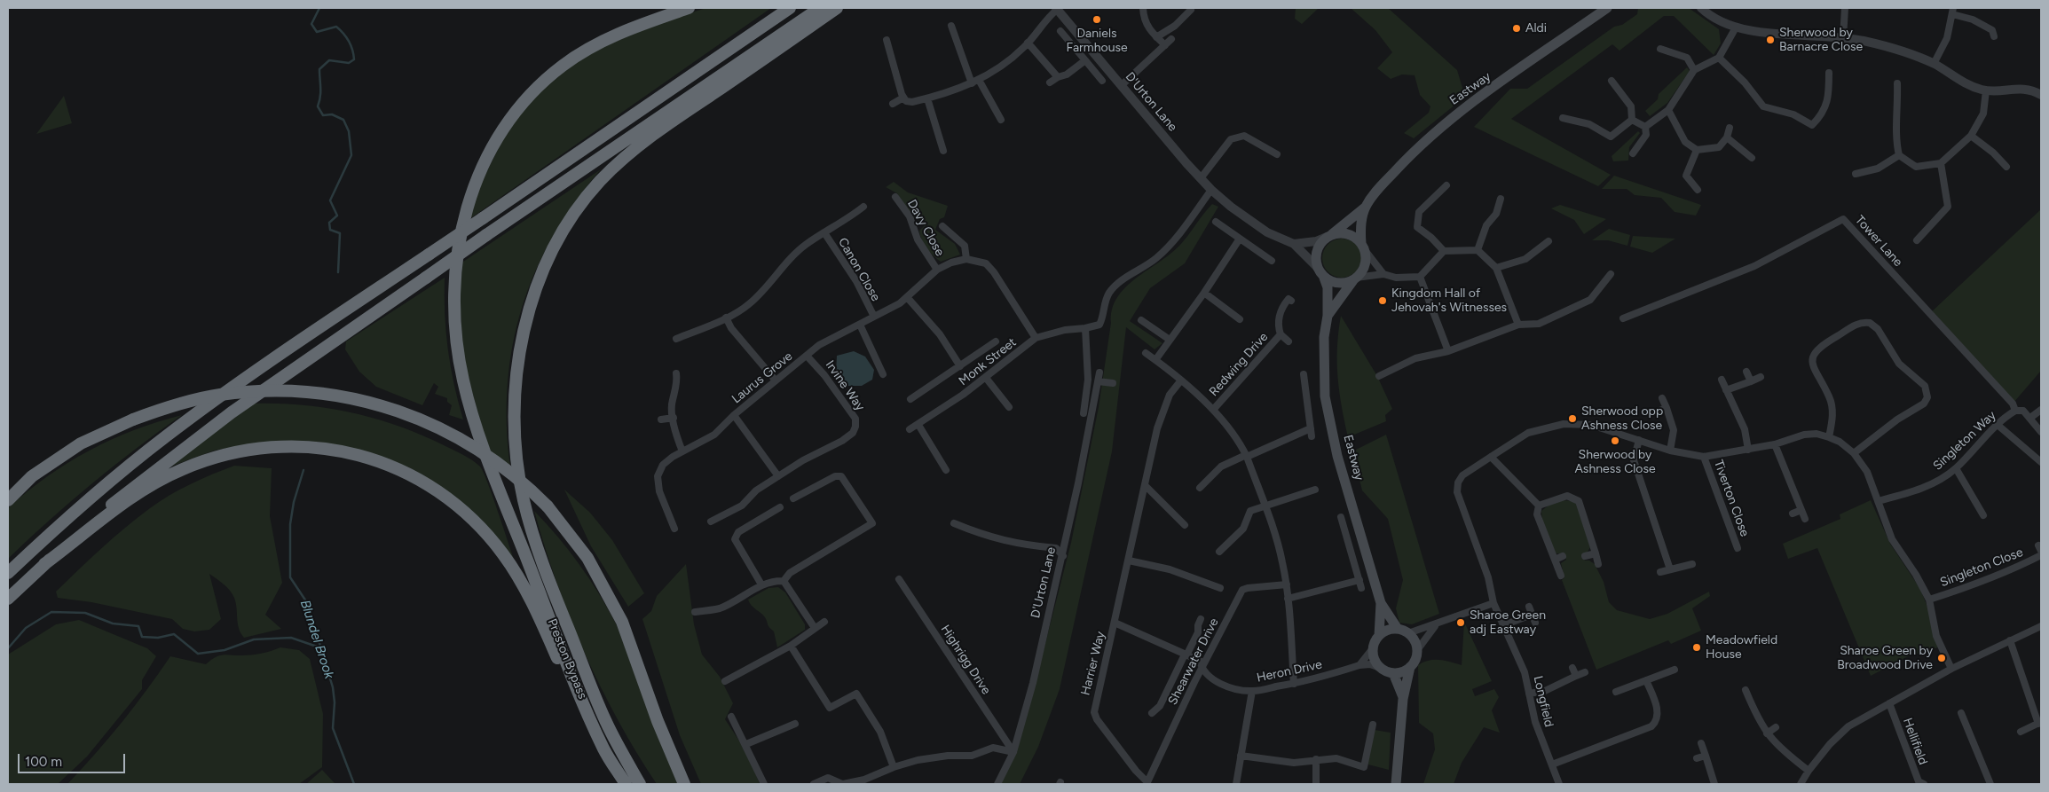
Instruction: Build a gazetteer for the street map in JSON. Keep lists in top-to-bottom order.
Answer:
{
  "streets": {
    "highway": ["Preston Bypass"],
    "main road": ["Eastway"],
    "street": [
      "D'Urton Lane",
      "Davy Close",
      "Tower Lane",
      "Canon Close",
      "Monk Street",
      "Redwing Drive",
      "Laurus Grove",
      "Irvine Way",
      "Singleton Way",
      "Tiverton Close",
      "Singleton Close",
      "Highrigg Drive",
      "Shearwater Drive",
      "Harrier Way",
      "Heron Drive",
      "Longfield",
      "Hellifield"
    ]
  },
  "crossings": [
    ["Eastway", "D'Urton Lane"],
    ["Eastway", "Heron Drive"],
    ["D'Urton Lane", "Monk Street"],
    ["D'Urton Lane", "Highrigg Drive"],
    ["Davy Close", "Laurus Grove"],
    ["Tower Lane", "Singleton Way"],
    ["Canon Close", "Laurus Grove"],
    ["Redwing Drive", "Shearwater Drive"],
    ["Redwing Drive", "Harrier Way"],
    ["Redwing Drive", "Heron Drive"],
    ["Laurus Grove", "Irvine Way"],
    ["Tiverton Close", "Longfield"],
    ["Shearwater Drive", "Harrier Way"],
    ["Shearwater Drive", "Heron Drive"]
  ],
  "water": ["Blundel Brook"],
  "places": [
    "Daniels Farmhouse",
    "Aldi",
    "Sherwood by Barnacre Close",
    "Kingdom Hall of Jehovah's Witnesses",
    "Sherwood opp Ashness Close",
    "Sherwood by Ashness Close",
    "Sharoe Green adj Eastway",
    "Meadowfield House",
    "Sharoe Green by Broadwood Drive"
  ],
  "scale_bar": "100 m"
}
